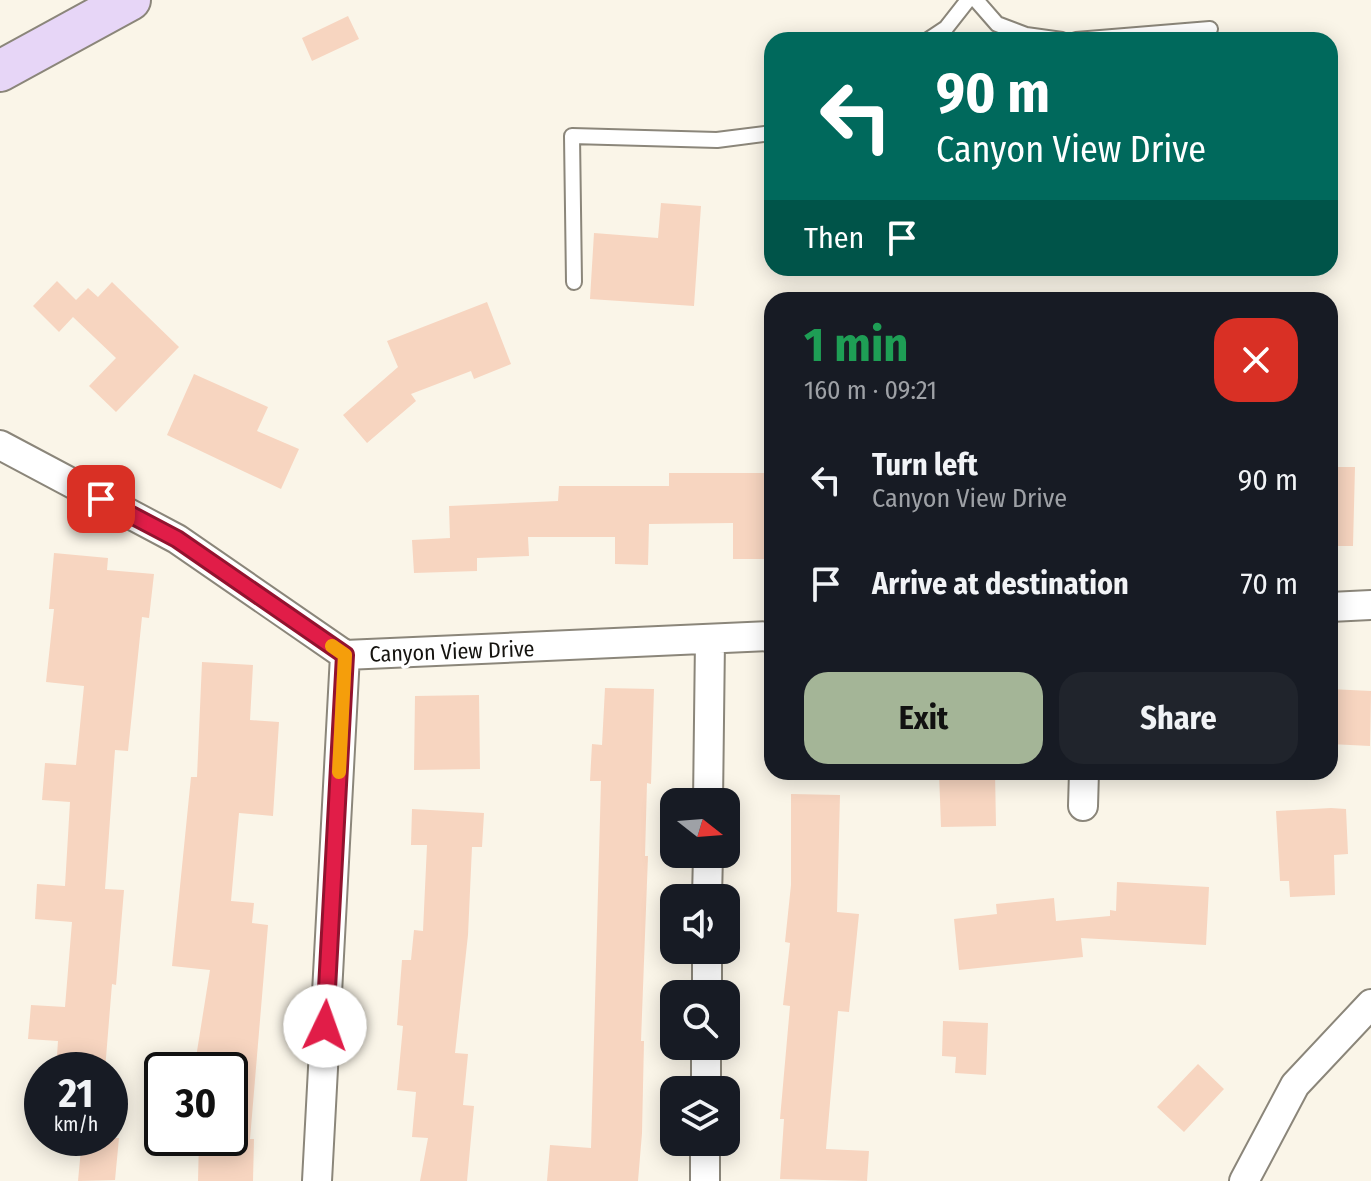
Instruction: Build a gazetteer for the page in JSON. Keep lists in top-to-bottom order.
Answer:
{
  "streets": {
    "street": ["Canyon View Drive"]
  },
  "north": "right",
  "page": {
    "turn": ["90 m", "Canyon View Drive"],
    "then": "Then",
    "heading": ["1 min", "160 m · 09:21"],
    "list": [
      {
        "name": "Turn left",
        "note": "Canyon View Drive",
        "value": "90 m"
      },
      {
        "name": "Arrive at destination",
        "value": "70 m"
      }
    ],
    "buttons": ["Exit", "Share"],
    "speed": "21 km/h",
    "limit": "30"
  }
}
